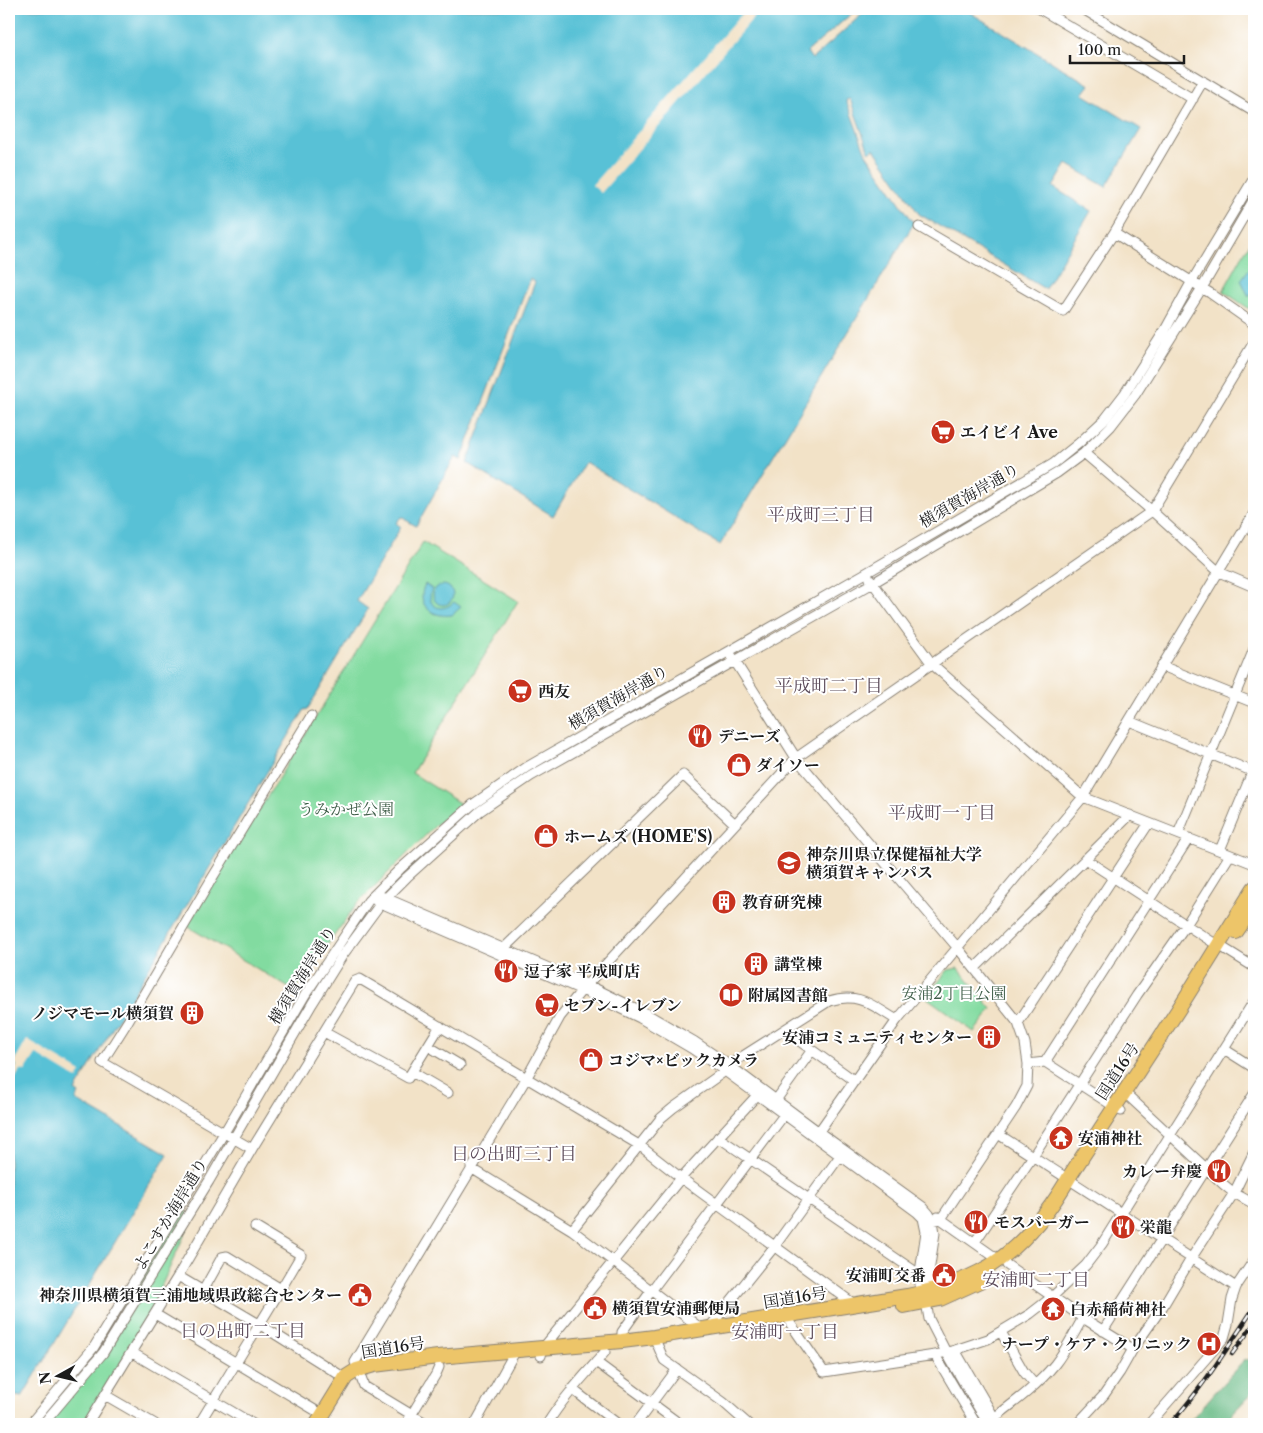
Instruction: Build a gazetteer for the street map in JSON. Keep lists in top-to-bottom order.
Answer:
{
  "streets": {
    "highway": ["国道16号"],
    "street": ["横須賀海岸通り", "よこすか海岸通り"]
  },
  "crossings": [
    ["横須賀海岸通り", "よこすか海岸通り"]
  ],
  "districts": [
    "平成町三丁目",
    "平成町二丁目",
    "平成町一丁目",
    "日の出町三丁目",
    "安浦町二丁目",
    "日の出町二丁目",
    "安浦町一丁目"
  ],
  "parks": ["うみかぜ公園", "安浦2丁目公園"],
  "places": {
    "supermarket": ["エイビイ Ave", "西友", "セブン-イレブン"],
    "restaurant": [
      "デニーズ",
      "逗子家 平成町店",
      "カレー弁慶",
      "モスバーガー",
      "栄龍"
    ],
    "shop": ["ダイソー", "ホームズ (HOME'S)", "コジマ×ビックカメラ"],
    "school or university": ["神奈川県立保健福祉大学 横須賀キャンパス"],
    "building": [
      "教育研究棟",
      "講堂棟",
      "ノジマモール横須賀",
      "安浦コミュニティセンター"
    ],
    "library": ["附属図書館"],
    "temple": ["安浦神社", "白赤稲荷神社"],
    "public building": ["安浦町交番", "神奈川県横須賀三浦地域県政総合センター", "横須賀安浦郵便局"],
    "hospital": ["ナープ・ケア・クリニック"]
  },
  "scale_bar": "100 m",
  "north": "left"
}
